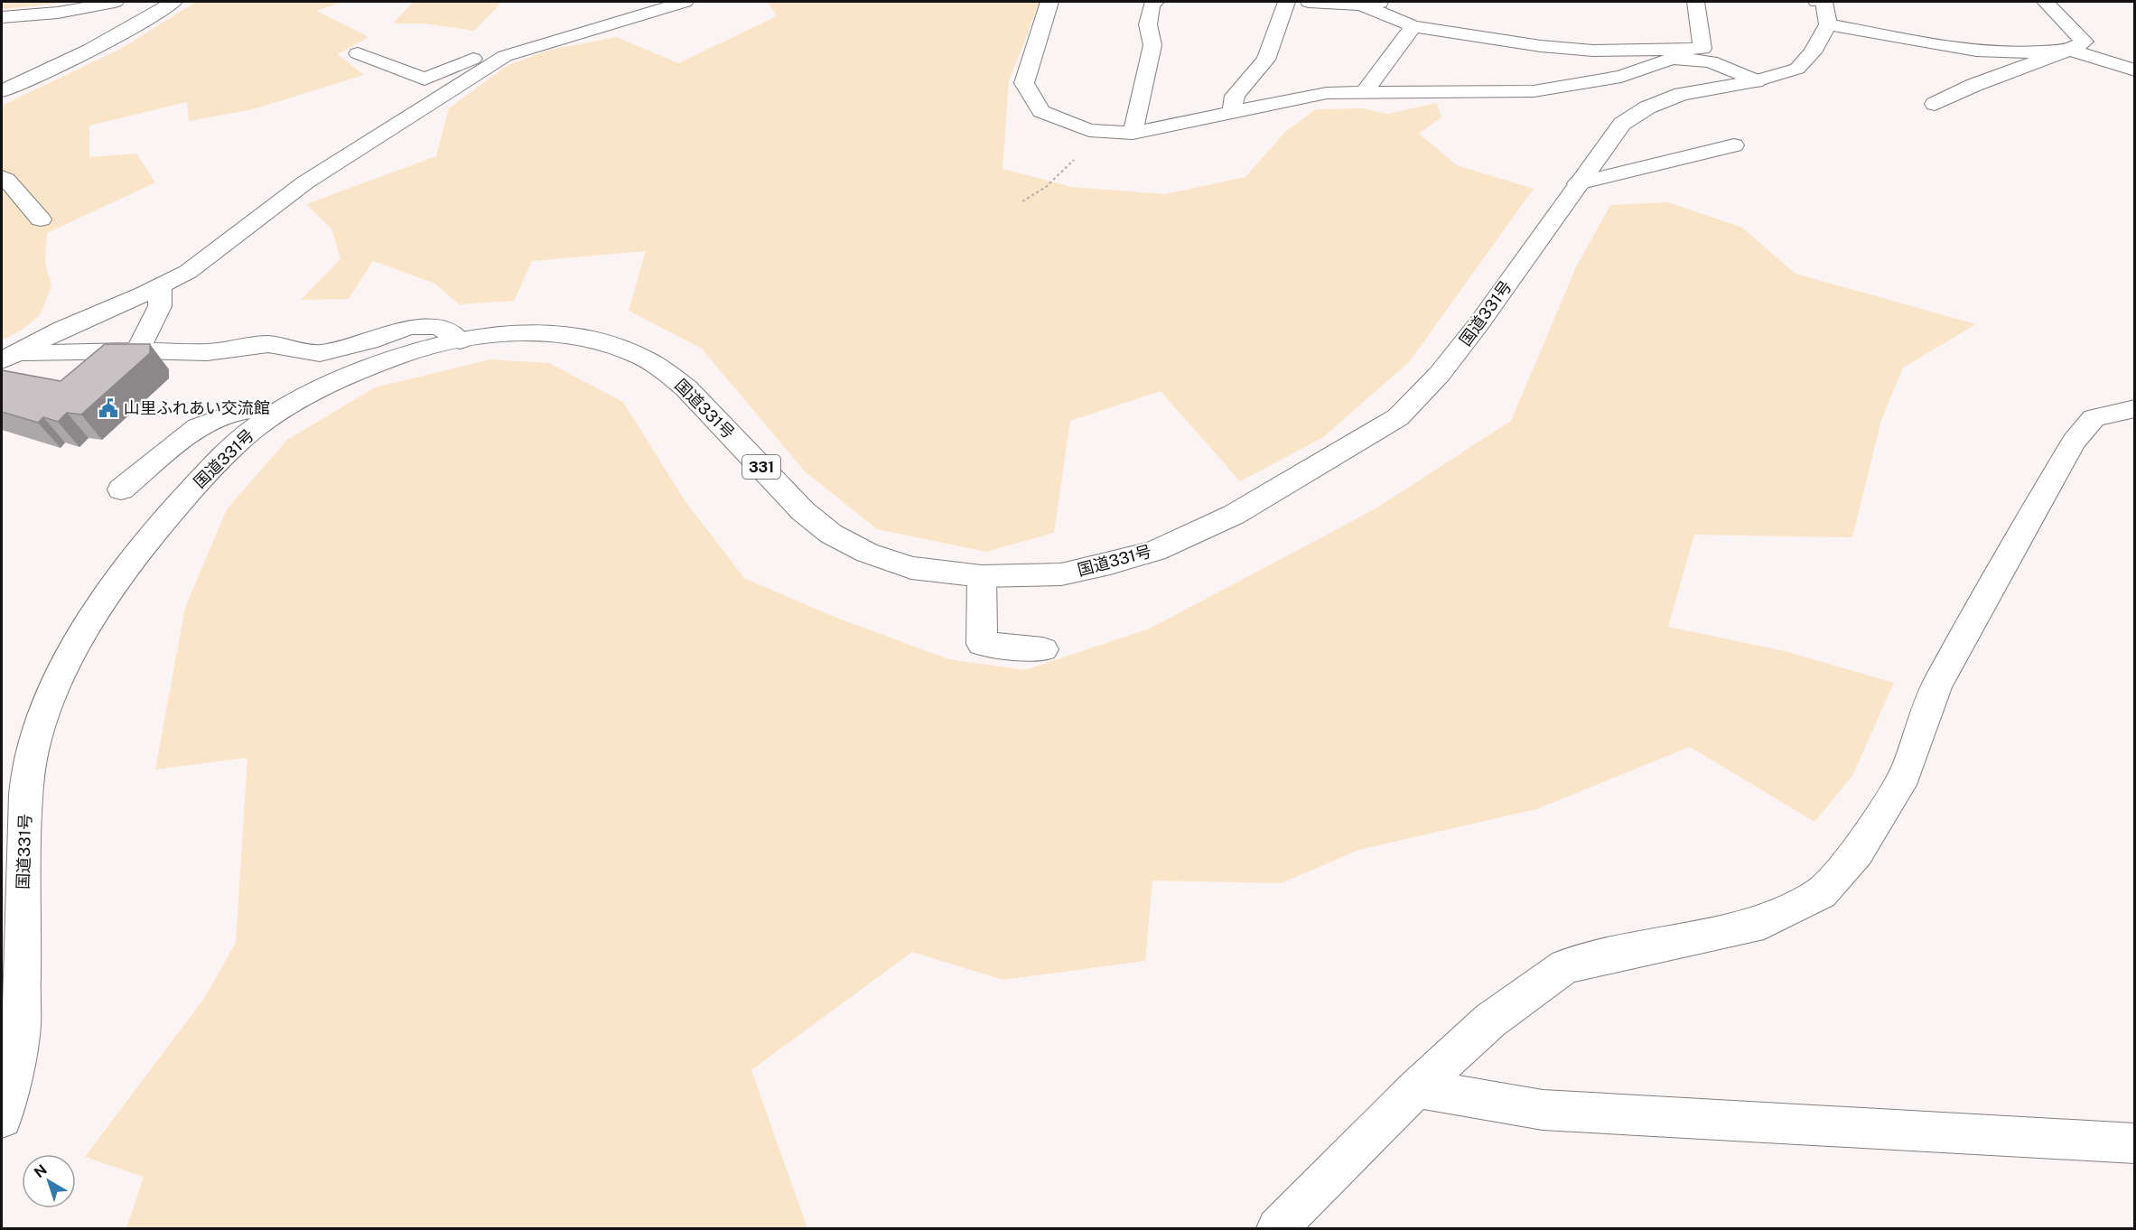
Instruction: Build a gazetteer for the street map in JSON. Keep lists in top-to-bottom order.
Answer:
{
  "streets": {
    "main road": ["国道331号", "331"]
  },
  "places": {
    "public building": ["山里ふれあい交流館"]
  },
  "north": "top left"
}
